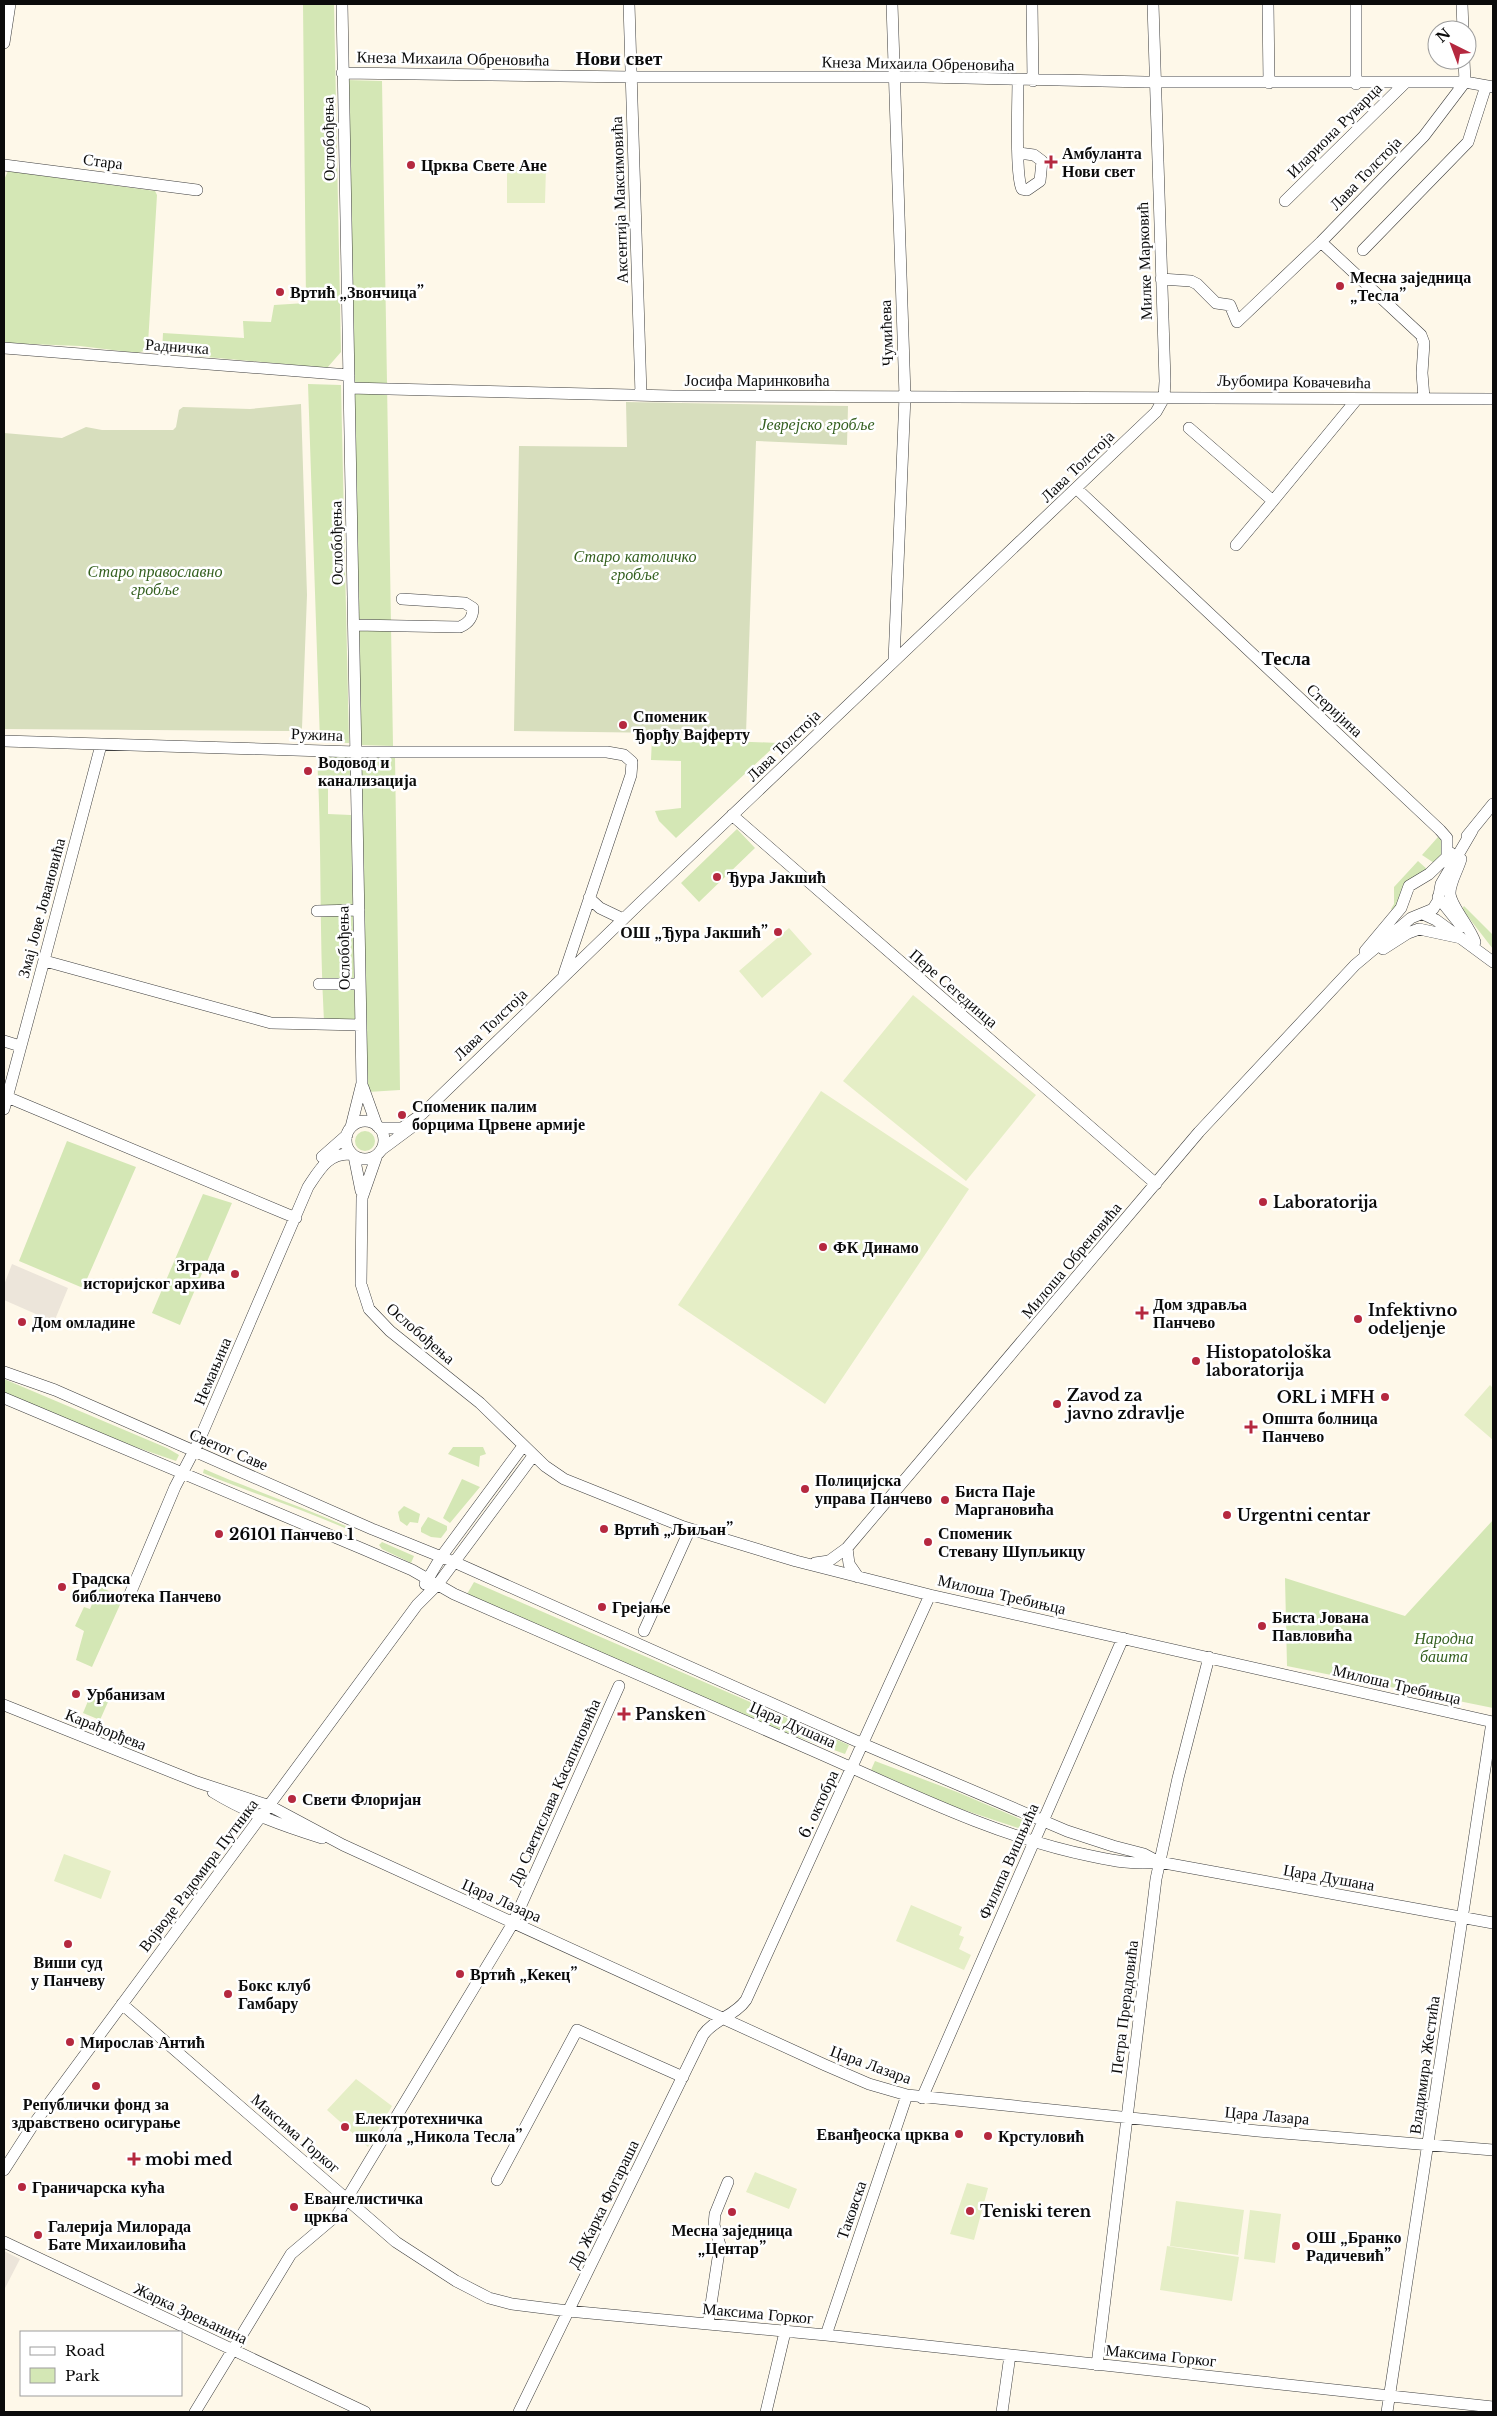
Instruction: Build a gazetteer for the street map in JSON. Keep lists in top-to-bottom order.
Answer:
{
  "streets": {
    "street": [
      "Кнеза Михаила Обреновића",
      "Илариона Руварца",
      "Ослобођења",
      "Стара",
      "Лава Толстоја",
      "Аксентија Максимовића",
      "Милке Марковић",
      "Чумићева",
      "Радничка",
      "Јосифа Маринковића",
      "Љубомира Ковачевића",
      "Стеријина",
      "Ружина",
      "Змај Јове Јовановића",
      "Пере Сегединца",
      "Милоша Обреновића",
      "Немањина",
      "Светог Саве",
      "Милоша Требињца",
      "Цара Душана",
      "Карађорђева",
      "Др Светислава Касапиновића",
      "6. октобра",
      "Филипа Вишњића",
      "Војводе Радомира Путника",
      "Цара Лазара",
      "Петра Прерадовића",
      "Владимира Жестића",
      "Максима Горког",
      "Др Жарка Фогараша",
      "Таковска",
      "Жарка Зрењанина"
    ]
  },
  "crossings": [
    ["Кнеза Михаила Обреновића", "Илариона Руварца"],
    ["Кнеза Михаила Обреновића", "Ослобођења"],
    ["Кнеза Михаила Обреновића", "Лава Толстоја"],
    ["Кнеза Михаила Обреновића", "Аксентија Максимовића"],
    ["Кнеза Михаила Обреновића", "Милке Марковић"],
    ["Кнеза Михаила Обреновића", "Чумићева"],
    ["Ослобођења", "Лава Толстоја"],
    ["Ослобођења", "Радничка"],
    ["Ослобођења", "Јосифа Маринковића"],
    ["Ослобођења", "Ружина"],
    ["Ослобођења", "Милоша Требињца"],
    ["Ослобођења", "Војводе Радомира Путника"],
    ["Лава Толстоја", "Милке Марковић"],
    ["Лава Толстоја", "Чумићева"],
    ["Лава Толстоја", "Јосифа Маринковића"],
    ["Лава Толстоја", "Љубомира Ковачевића"],
    ["Лава Толстоја", "Стеријина"],
    ["Лава Толстоја", "Пере Сегединца"],
    ["Аксентија Максимовића", "Јосифа Маринковића"],
    ["Милке Марковић", "Јосифа Маринковића"],
    ["Милке Марковић", "Љубомира Ковачевића"],
    ["Чумићева", "Јосифа Маринковића"],
    ["Јосифа Маринковића", "Љубомира Ковачевића"],
    ["Ружина", "Змај Јове Јовановића"],
    ["Пере Сегединца", "Милоша Обреновића"],
    ["Милоша Обреновића", "Милоша Требињца"],
    ["Немањина", "Светог Саве"],
    ["Светог Саве", "Цара Душана"],
    ["Светог Саве", "Војводе Радомира Путника"],
    ["Милоша Требињца", "6. октобра"],
    ["Милоша Требињца", "Филипа Вишњића"],
    ["Милоша Требињца", "Војводе Радомира Путника"],
    ["Милоша Требињца", "Петра Прерадовића"],
    ["Милоша Требињца", "Владимира Жестића"],
    ["Цара Душана", "6. октобра"],
    ["Цара Душана", "Филипа Вишњића"],
    ["Цара Душана", "Војводе Радомира Путника"],
    ["Цара Душана", "Петра Прерадовића"],
    ["Цара Душана", "Владимира Жестића"],
    ["Карађорђева", "Војводе Радомира Путника"],
    ["Карађорђева", "Цара Лазара"],
    ["Др Светислава Касапиновића", "Цара Лазара"],
    ["Др Светислава Касапиновића", "Максима Горког"],
    ["Др Светислава Касапиновића", "Жарка Зрењанина"],
    ["6. октобра", "Цара Лазара"],
    ["6. октобра", "Др Жарка Фогараша"],
    ["Филипа Вишњића", "Цара Лазара"],
    ["Војводе Радомира Путника", "Цара Лазара"],
    ["Војводе Радомира Путника", "Максима Горког"],
    ["Цара Лазара", "Петра Прерадовића"],
    ["Цара Лазара", "Владимира Жестића"],
    ["Цара Лазара", "Др Жарка Фогараша"],
    ["Цара Лазара", "Таковска"],
    ["Петра Прерадовића", "Максима Горког"],
    ["Владимира Жестића", "Максима Горког"],
    ["Максима Горког", "Др Жарка Фогараша"],
    ["Максима Горког", "Таковска"]
  ],
  "districts": ["Нови свет", "Тесла"],
  "parks": [
    "Јеврејско гробље",
    "Старо католичко гробље",
    "Старо православно гробље",
    "Народна башта"
  ],
  "places": {
    "health": [
      "Амбуланта Нови свет",
      "Дом здравља Панчево",
      "Општа болница Панчево",
      "Pansken",
      "mobi med"
    ],
    "other": [
      "Црква Свете Ане",
      "Месна заједница „Тесла”",
      "Вртић „Звончица”",
      "Споменик Ђорђу Вајферту",
      "Водовод и канализација",
      "Ђура Јакшић",
      "ОШ „Ђура Јакшић”",
      "Споменик палим борцима Црвене армије",
      "Laboratorija",
      "ФК Динамо",
      "Зграда историјског архива",
      "Infektivno odeljenje",
      "Дом омладине",
      "Histopatološka laboratorija",
      "ORL i MFH",
      "Zavod za javno zdravlje",
      "Полицијска управа Панчево",
      "Биста Паје Маргановића",
      "Urgentni centar",
      "Вртић „Љиљан”",
      "26101 Панчево 1",
      "Споменик Стевану Шупљикцу",
      "Градска библиотека Панчево",
      "Грејање",
      "Биста Јована Павловића",
      "Урбанизам",
      "Свети Флоријан",
      "Виши суд у Панчеву",
      "Вртић „Кекец”",
      "Бокс клуб Гамбару",
      "Мирослав Антић",
      "Републички фонд за здравствено осигурање",
      "Електротехничка школа „Никола Тесла”",
      "Еванђеоска црква",
      "Крстуловић",
      "Граничарска кућа",
      "Евангелистичка црква",
      "Teniski teren",
      "Месна заједница „Центар”",
      "Галерија Милорада Бате Михаиловића",
      "ОШ „Бранко Радичевић”"
    ]
  },
  "legend": ["Road", "Park"],
  "north": "top left"
}
